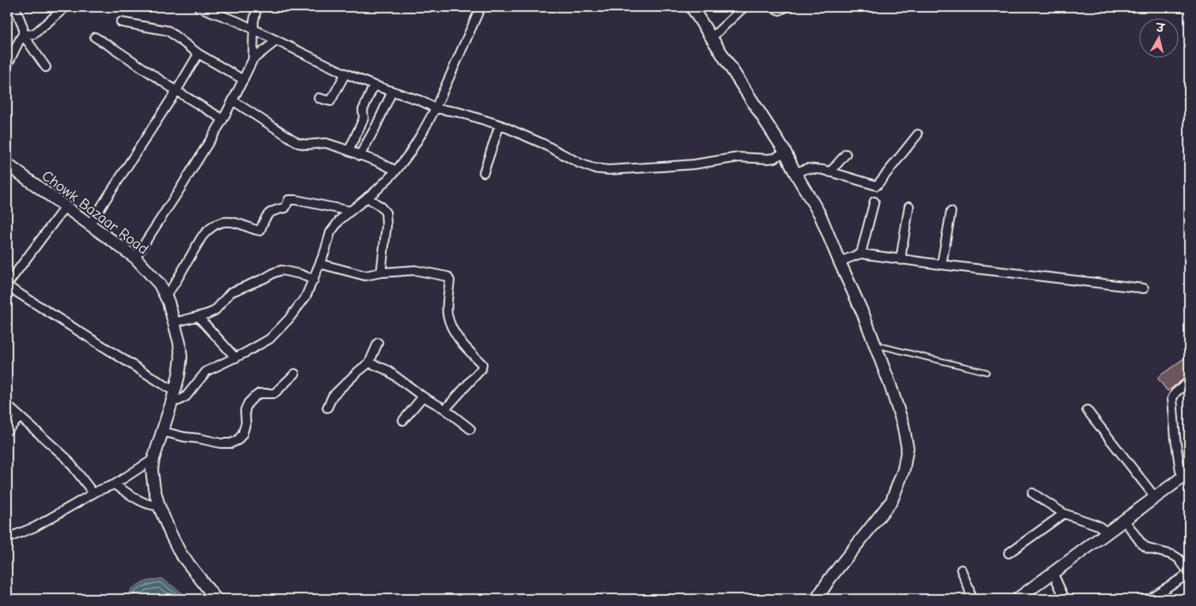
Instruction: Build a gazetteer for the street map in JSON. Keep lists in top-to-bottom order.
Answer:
{
  "streets": {
    "main road": ["Chowk Bazaar Road"]
  },
  "north": "top"
}
